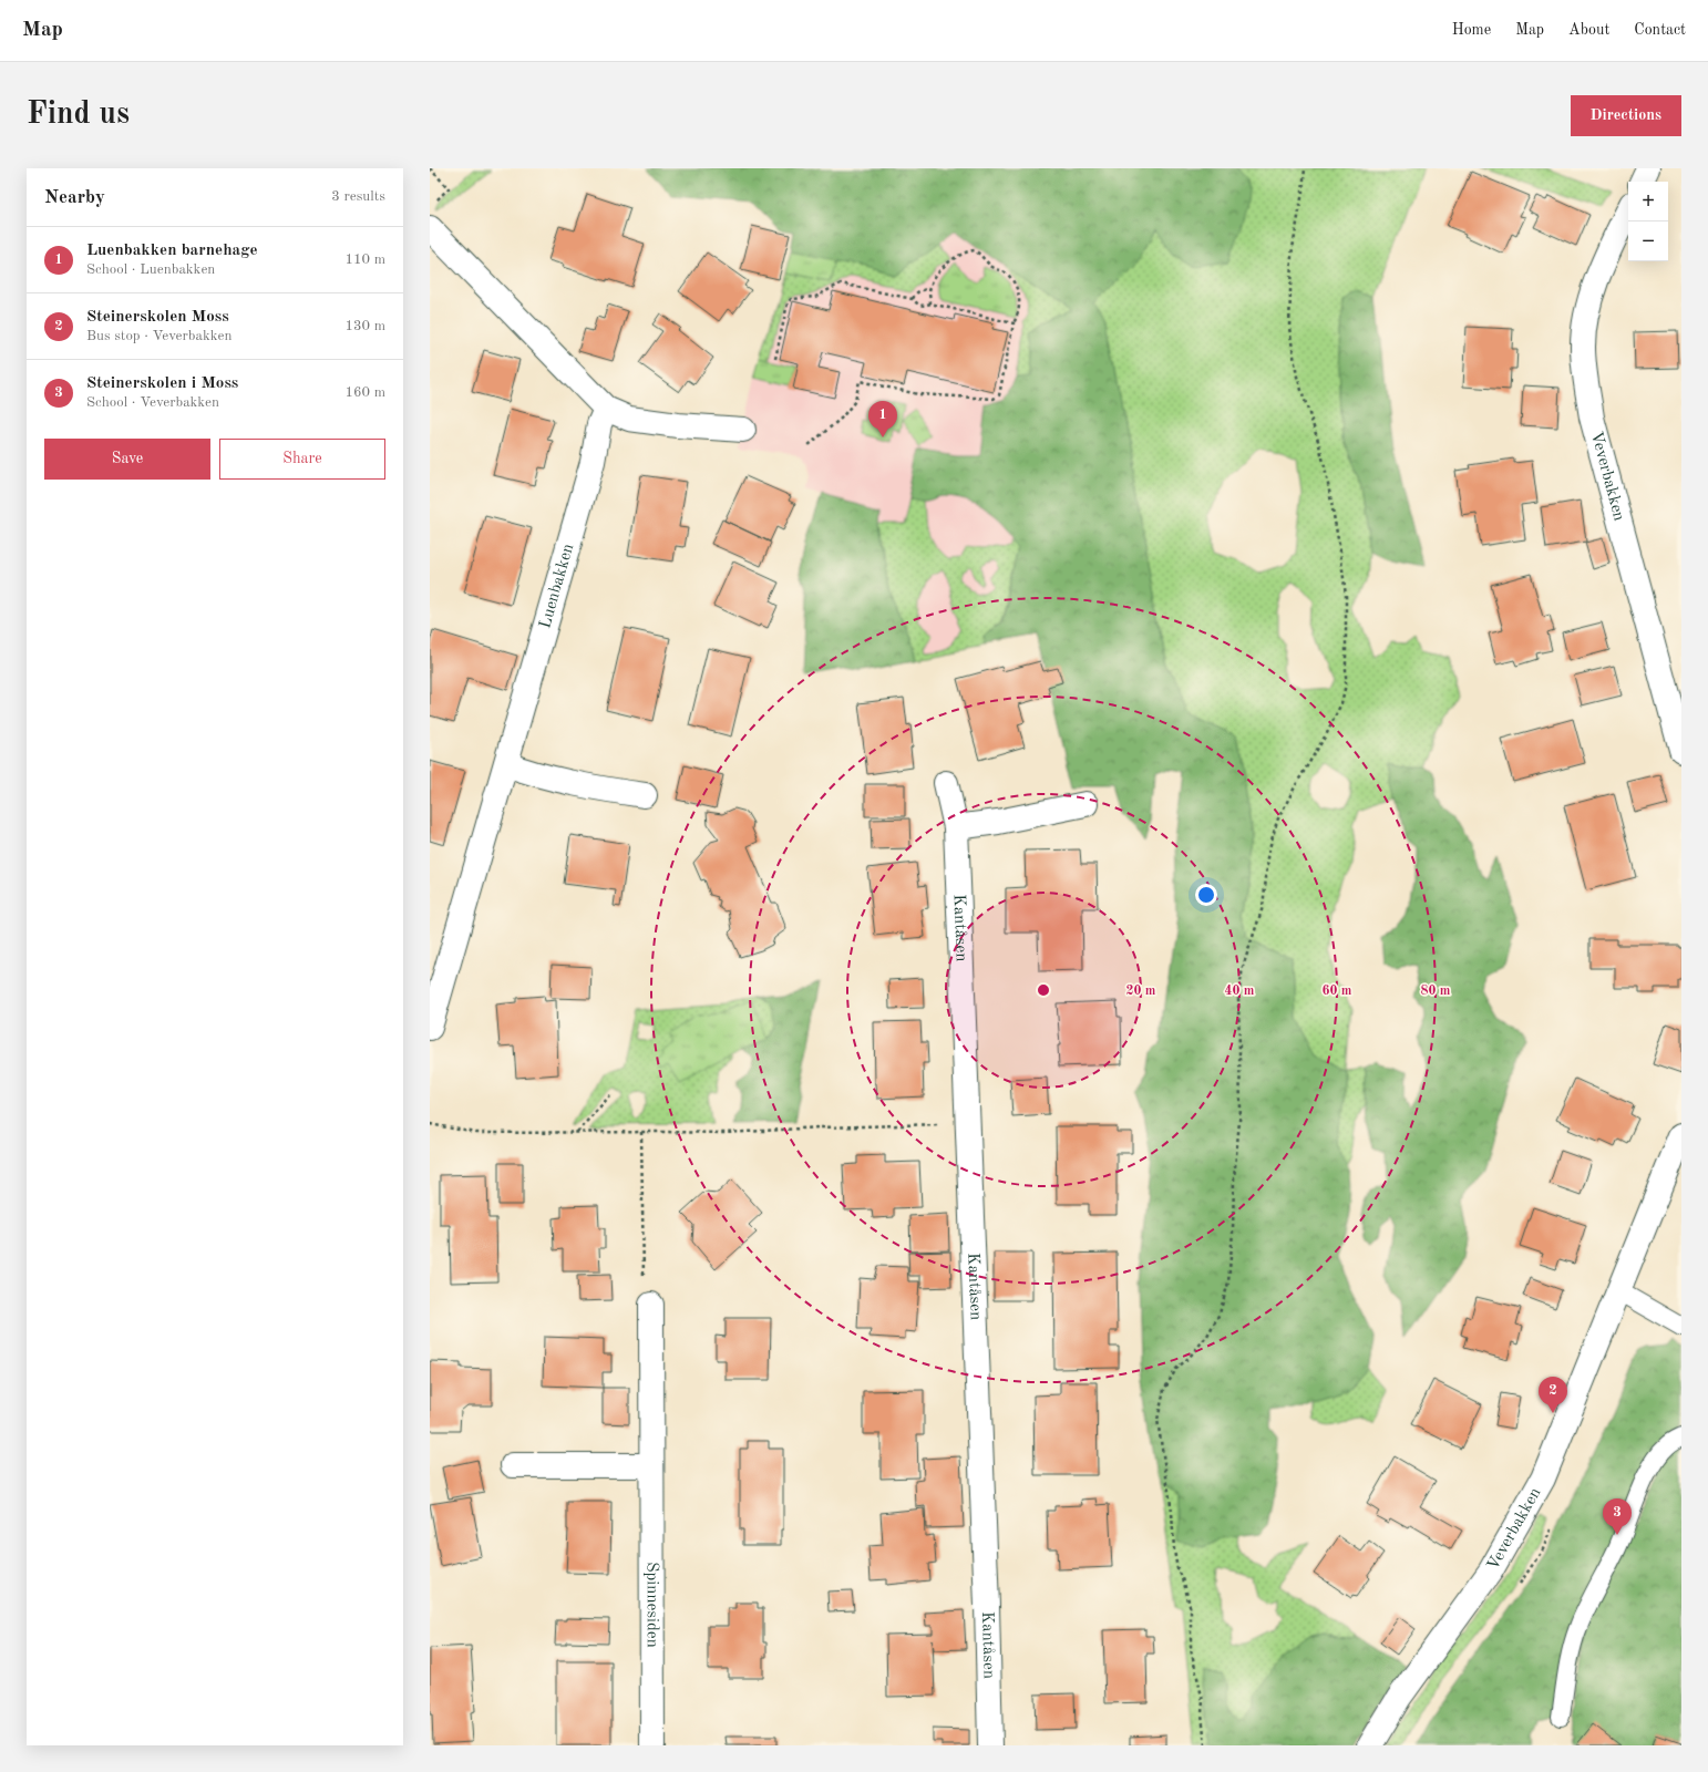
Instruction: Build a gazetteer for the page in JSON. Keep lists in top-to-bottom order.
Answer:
{
  "streets": {
    "street": [
      "Veverbakken",
      "Luenbakken",
      "Kantåsen",
      "Spinnesiden"
    ]
  },
  "page": {
    "header": "Map",
    "nav": [
      "Home",
      "Map",
      "About",
      "Contact"
    ],
    "buttons": [
      "Directions",
      ["Save", "Share"]
    ],
    "title": "Find us",
    "heading": ["Nearby", "3 results"],
    "map_buttons": ["+", "−"],
    "list": [
      {
        "mark": "1",
        "name": "Luenbakken barnehage",
        "note": "School · Luenbakken",
        "value": "110 m"
      },
      {
        "mark": "2",
        "name": "Steinerskolen Moss",
        "note": "Bus stop · Veverbakken",
        "value": "130 m"
      },
      {
        "mark": "3",
        "name": "Steinerskolen i Moss",
        "note": "School · Veverbakken",
        "value": "160 m"
      }
    ],
    "pins": ["1", "2", "3"]
  },
  "rings": [
    "20 m",
    "40 m",
    "60 m",
    "80 m"
  ]
}
